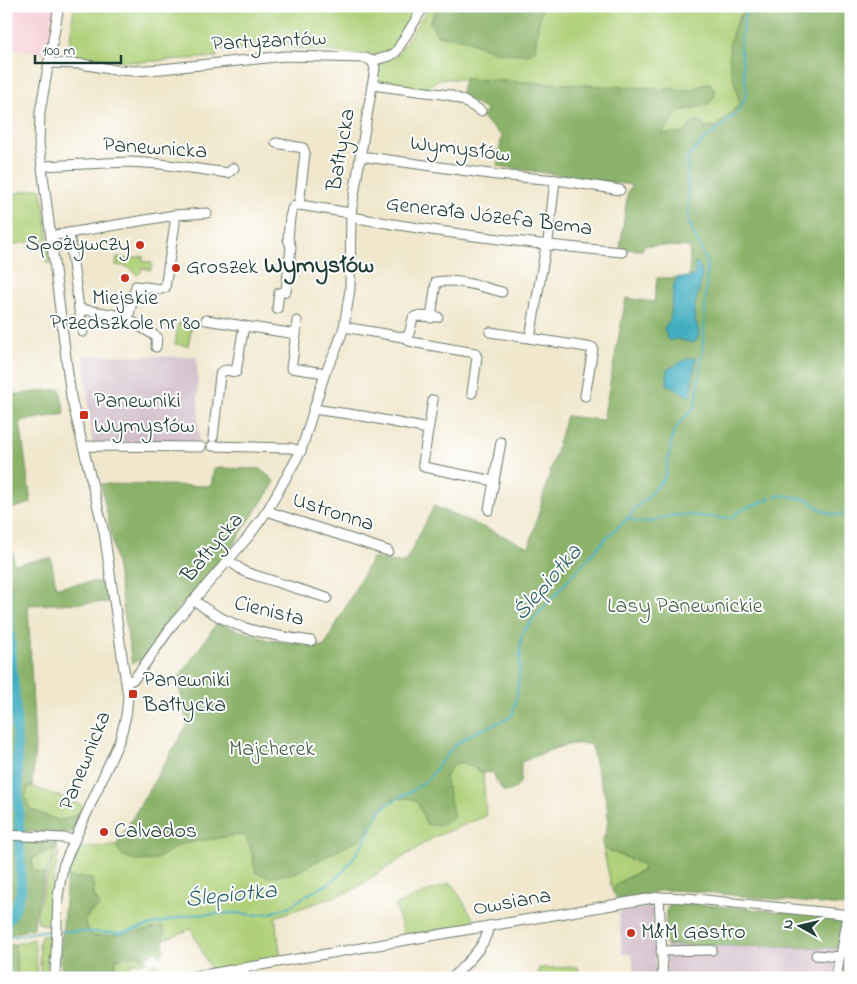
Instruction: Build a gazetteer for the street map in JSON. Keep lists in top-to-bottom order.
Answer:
{
  "streets": {
    "street": [
      "Partyzantów",
      "Panewnicka",
      "Bałtycka",
      "Wymysłów",
      "Generała Józefa Bema",
      "Ustronna",
      "Cienista",
      "Owsiana"
    ]
  },
  "crossings": [
    ["Partyzantów", "Panewnicka"],
    ["Partyzantów", "Bałtycka"],
    ["Panewnicka", "Bałtycka"],
    ["Bałtycka", "Wymysłów"],
    ["Bałtycka", "Generała Józefa Bema"],
    ["Bałtycka", "Ustronna"],
    ["Bałtycka", "Cienista"]
  ],
  "districts": ["Wymysłów"],
  "water": ["Ślepiotka"],
  "parks": ["Lasy Panewnickie", "Majcherek"],
  "places": {
    "other": [
      "Spożywczy",
      "Groszek",
      "Miejskie Przedszkole nr 80",
      "Calvados",
      "M&M Gastro"
    ],
    "transit": ["Panewniki Wymysłów", "Panewniki Bałtycka"]
  },
  "scale_bar": "100 m",
  "north": "left"
}
